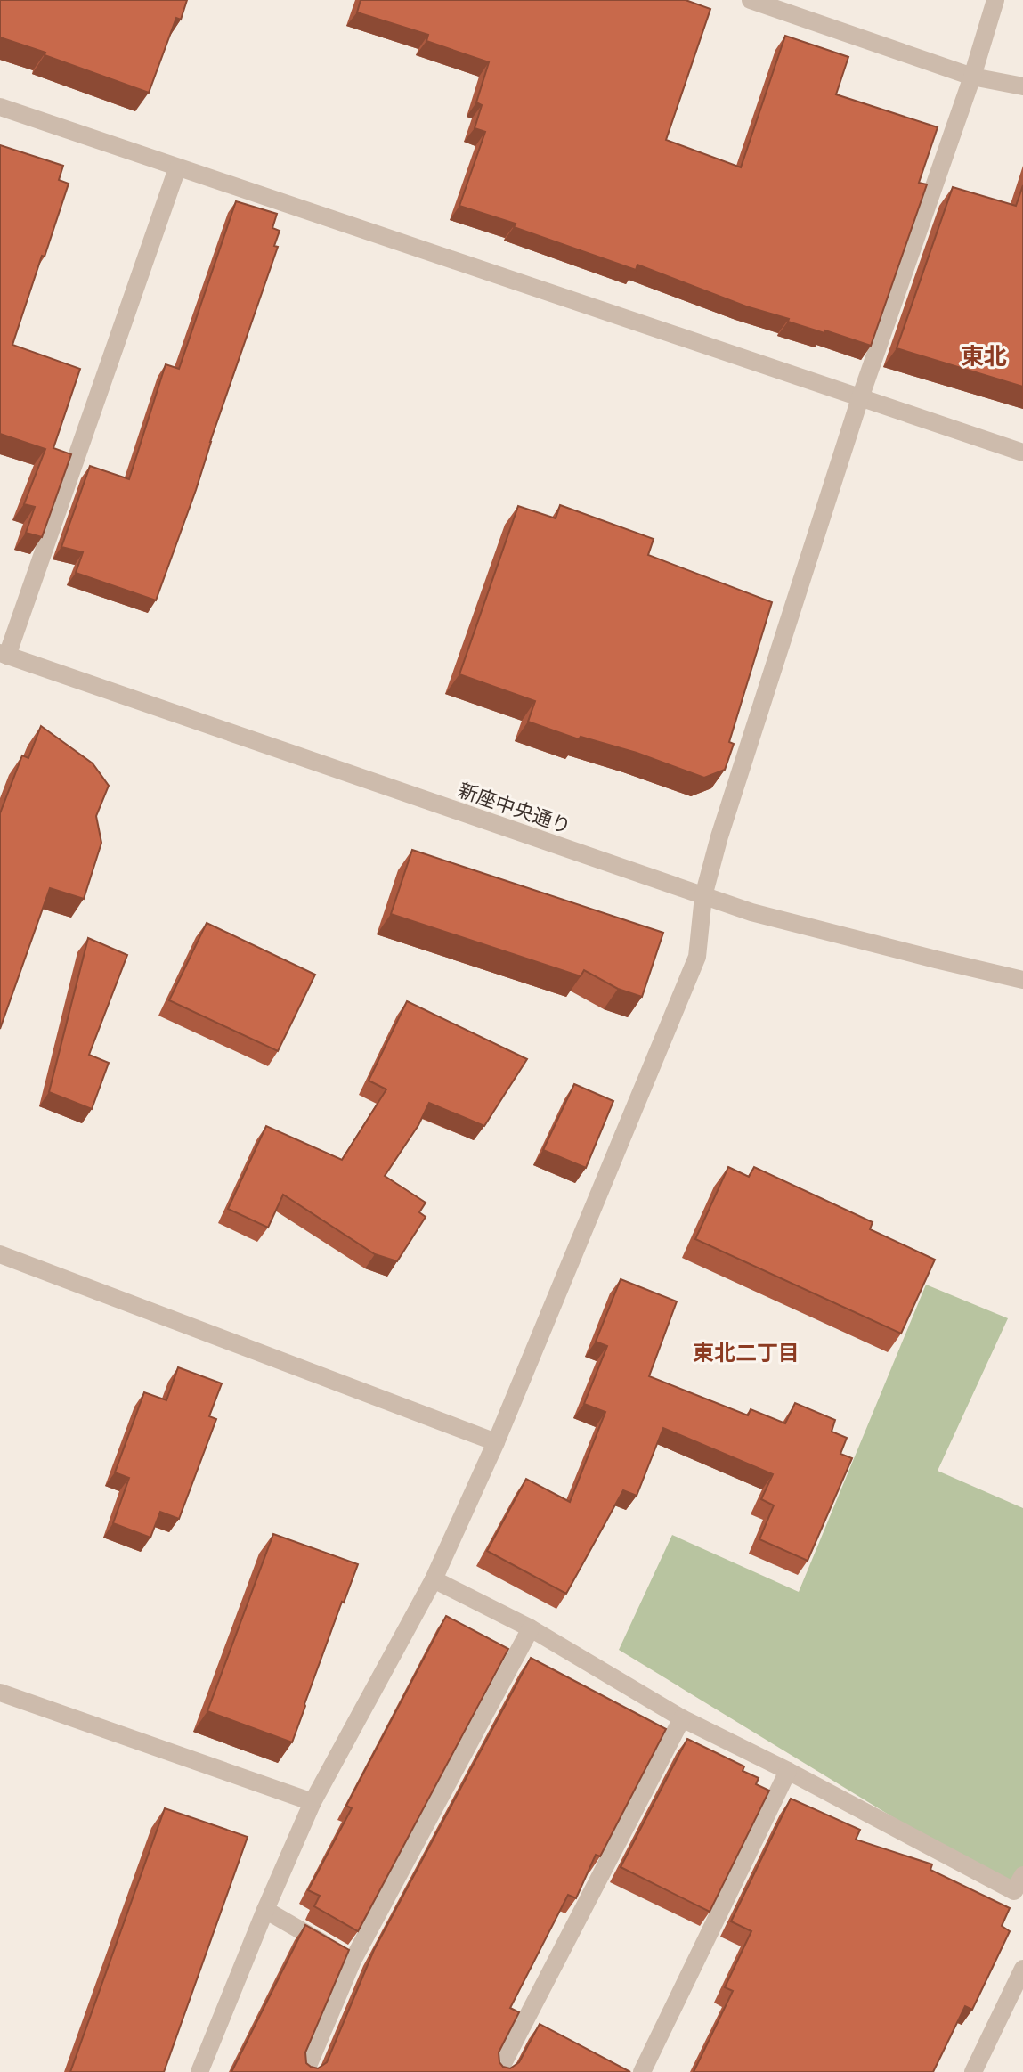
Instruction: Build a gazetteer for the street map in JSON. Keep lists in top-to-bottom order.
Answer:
{
  "streets": {
    "street": ["新座中央通り"]
  },
  "districts": ["東北", "東北二丁目"]
}
